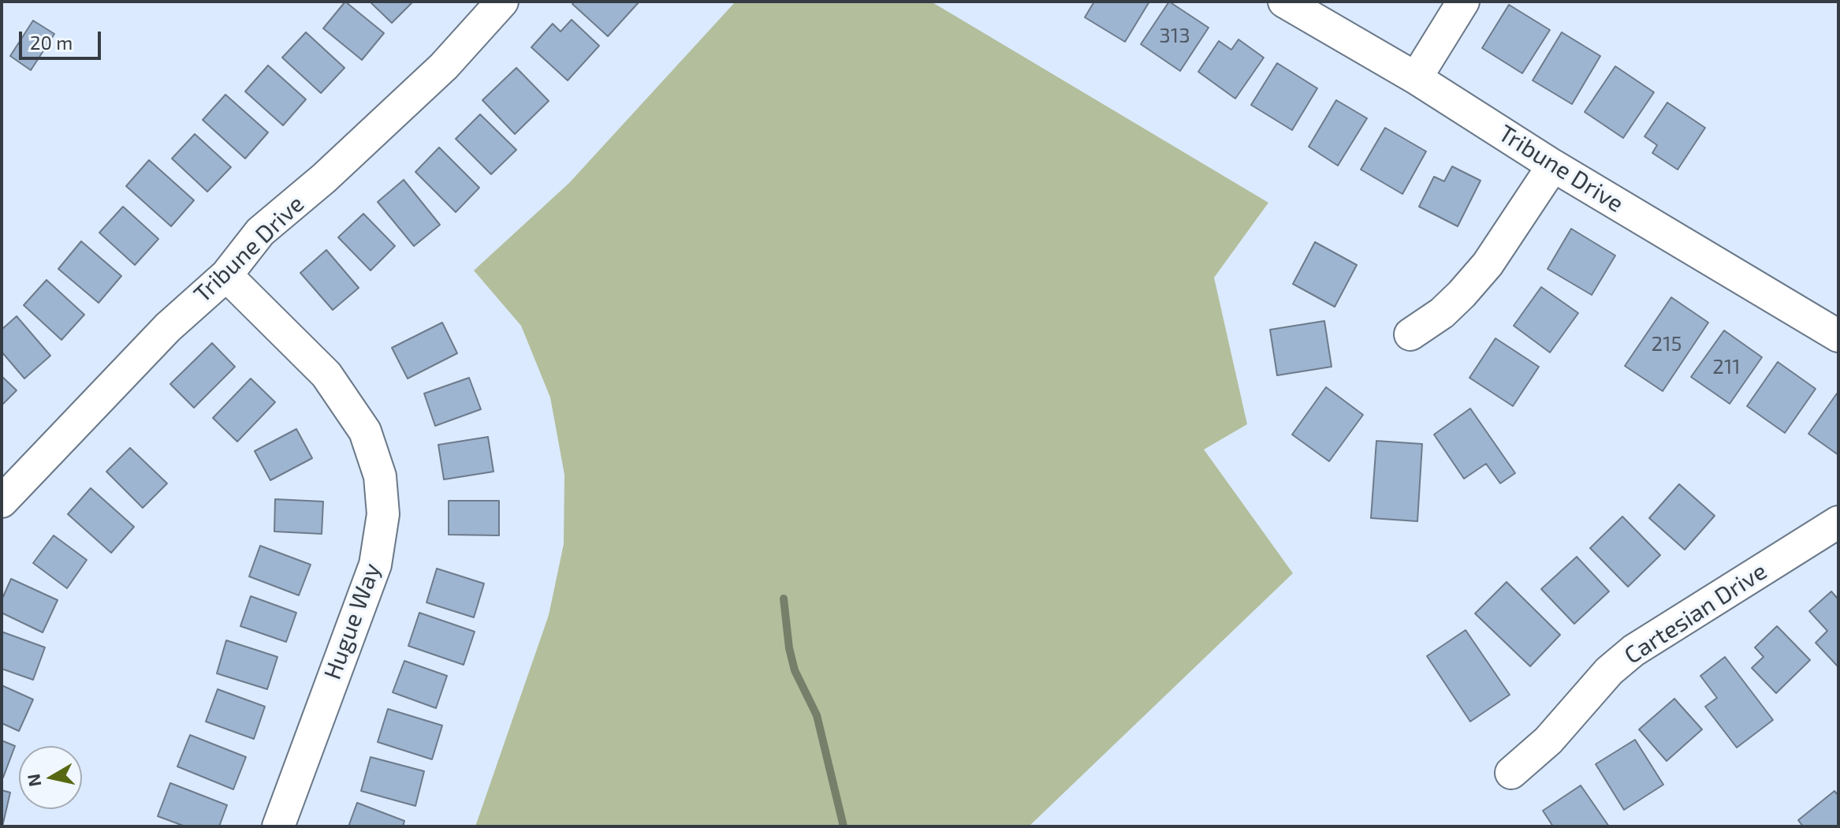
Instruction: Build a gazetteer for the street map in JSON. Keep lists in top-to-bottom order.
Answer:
{
  "streets": {
    "street": ["Tribune Drive", "Cartesian Drive", "Hugue Way"]
  },
  "crossings": [
    ["Tribune Drive", "Hugue Way"]
  ],
  "house_numbers": ["313", "215", "211"],
  "scale_bar": "20 m",
  "north": "left"
}
